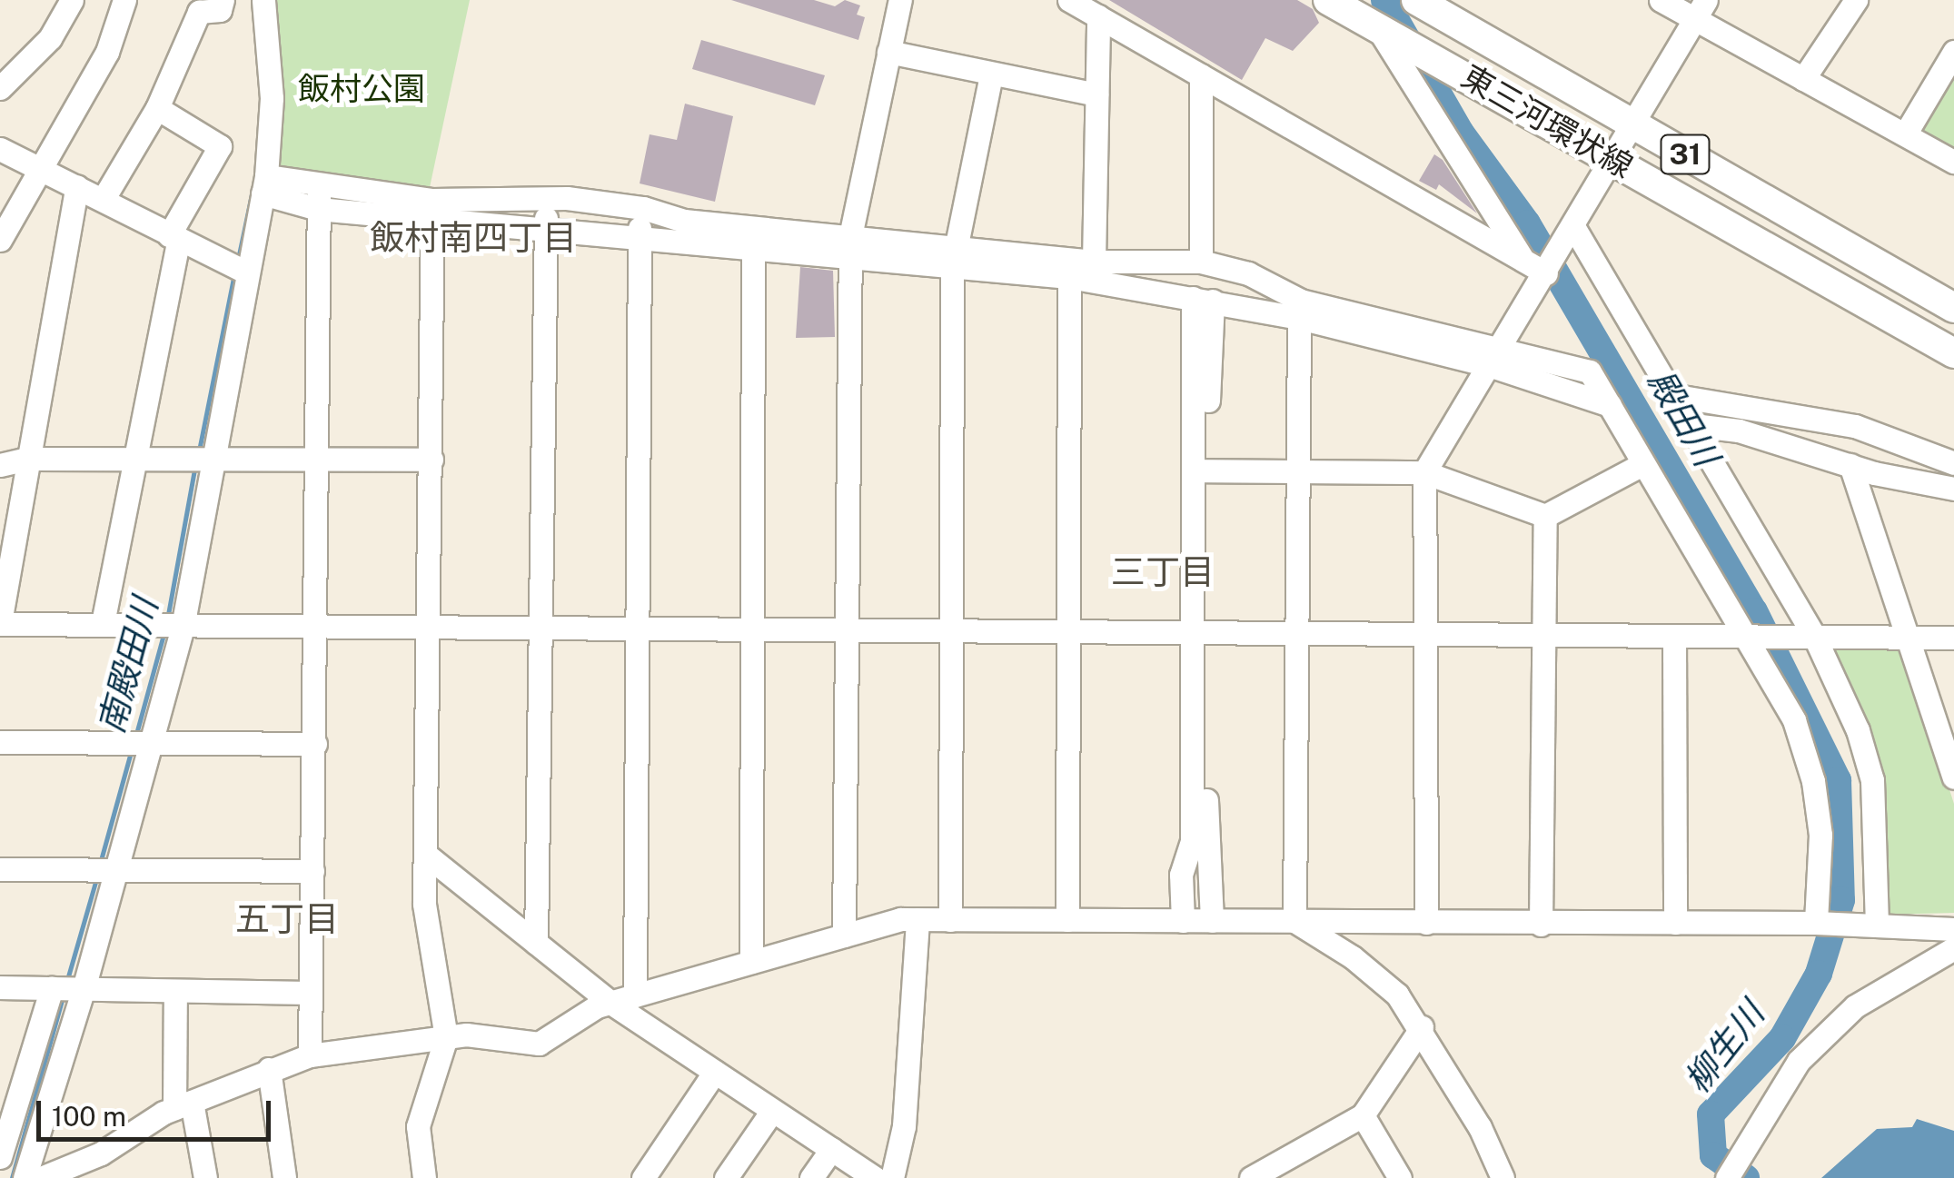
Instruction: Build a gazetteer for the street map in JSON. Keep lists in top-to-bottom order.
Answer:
{
  "streets": {
    "main road": ["東三河環状線", "31"]
  },
  "districts": ["飯村南四丁目", "三丁目", "五丁目"],
  "water": ["殿田川", "南殿田川", "柳生川"],
  "parks": ["飯村公園"],
  "scale_bar": "100 m"
}
